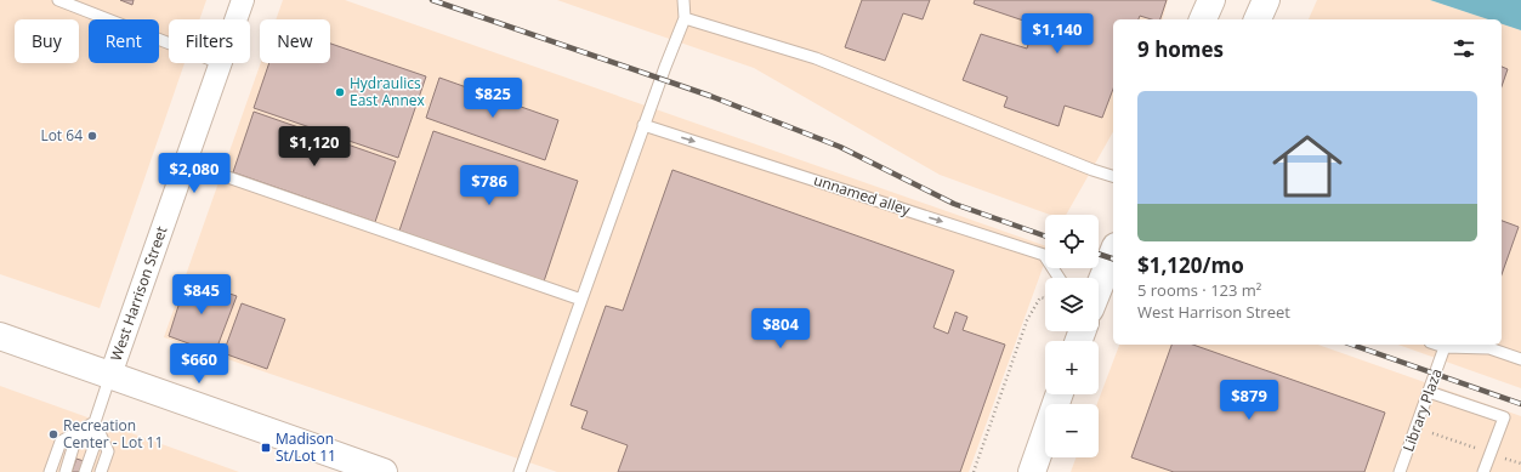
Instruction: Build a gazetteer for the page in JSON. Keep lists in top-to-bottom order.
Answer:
{
  "streets": {
    "street": ["West Harrison Street"],
    "lane": ["unnamed alley", "Library Plaza"]
  },
  "one_way": ["unnamed alley"],
  "places": {
    "other": ["Hydraulics East Annex", "Lot 64", "Recreation Center - Lot 11"],
    "transit": ["Madison St/Lot 11"]
  },
  "page": {
    "price": [
      "$1,140",
      "$825",
      "$1,120",
      "$2,080",
      "$786",
      "$845",
      "$804",
      "$660",
      "$879"
    ],
    "chip": [
      "Buy",
      "Rent",
      "Filters",
      "New"
    ],
    "heading": "9 homes",
    "list": [
      {
        "name": "$1,120/mo",
        "note": "5 rooms · 123 m² · West Harrison Street"
      }
    ],
    "map_buttons": ["+", "−"]
  }
}
